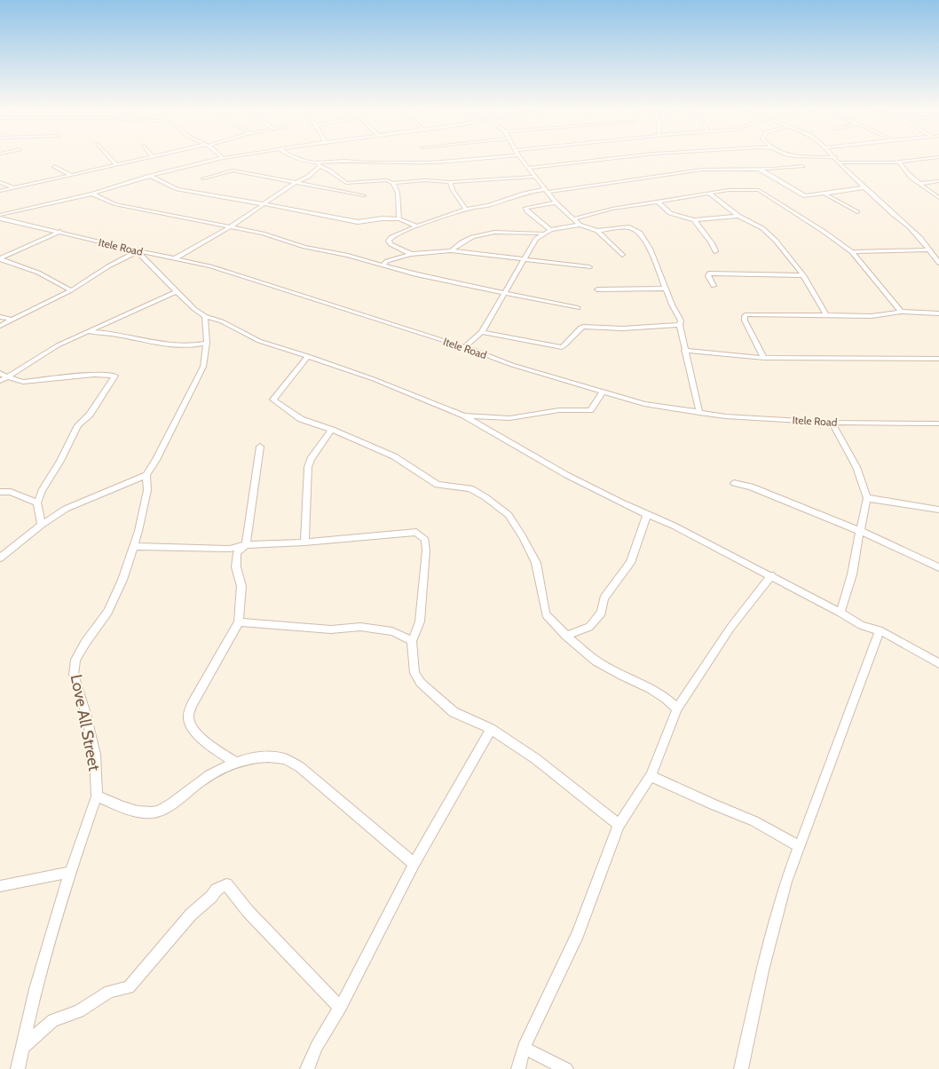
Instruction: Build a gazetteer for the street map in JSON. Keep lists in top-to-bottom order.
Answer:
{
  "streets": {
    "street": ["Itele Road", "Love All Street"]
  }
}
